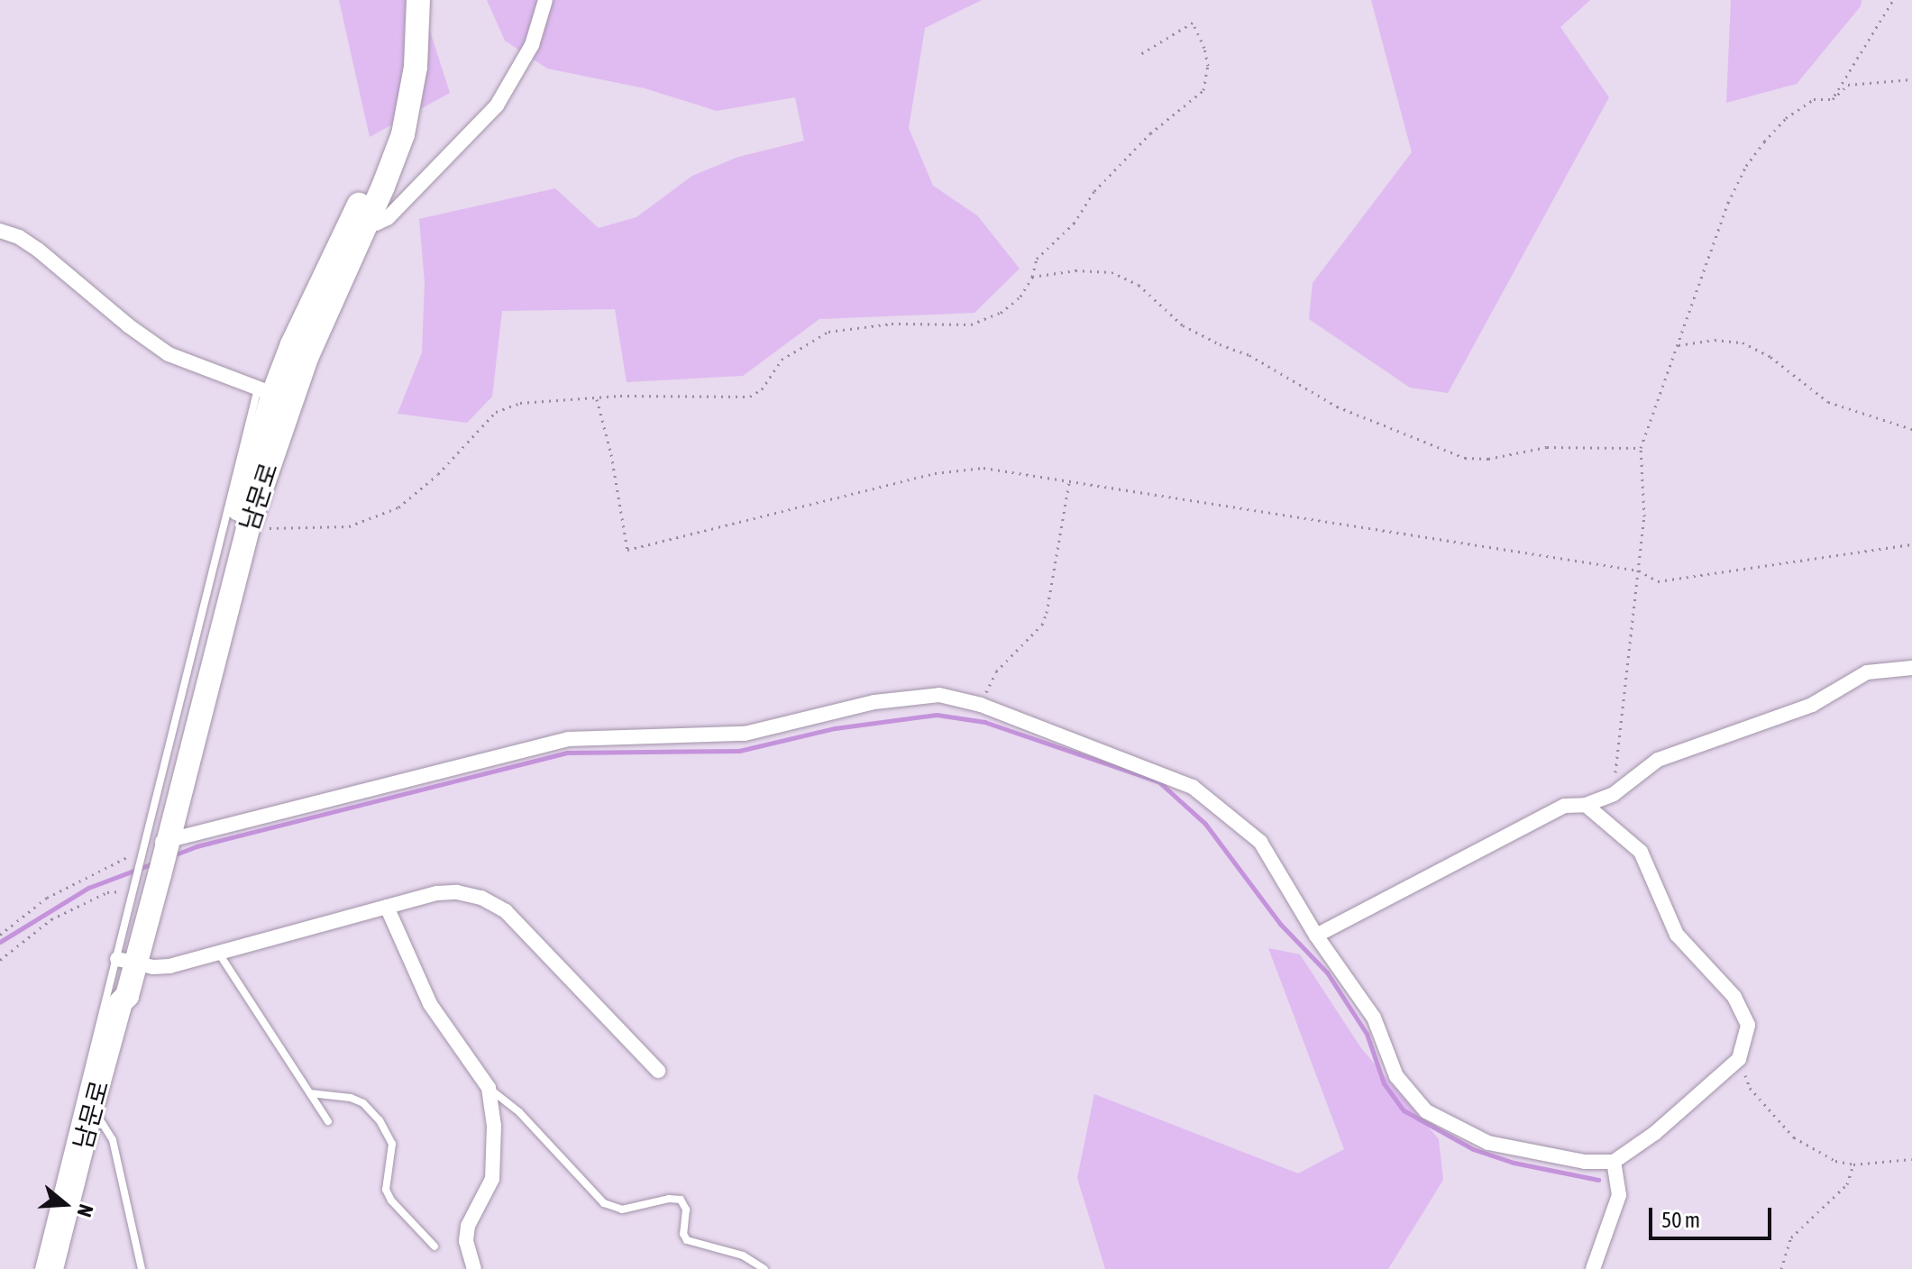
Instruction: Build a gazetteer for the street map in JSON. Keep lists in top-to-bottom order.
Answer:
{
  "streets": {
    "main road": ["남문로"]
  },
  "scale_bar": "50 m",
  "north": "right"
}
